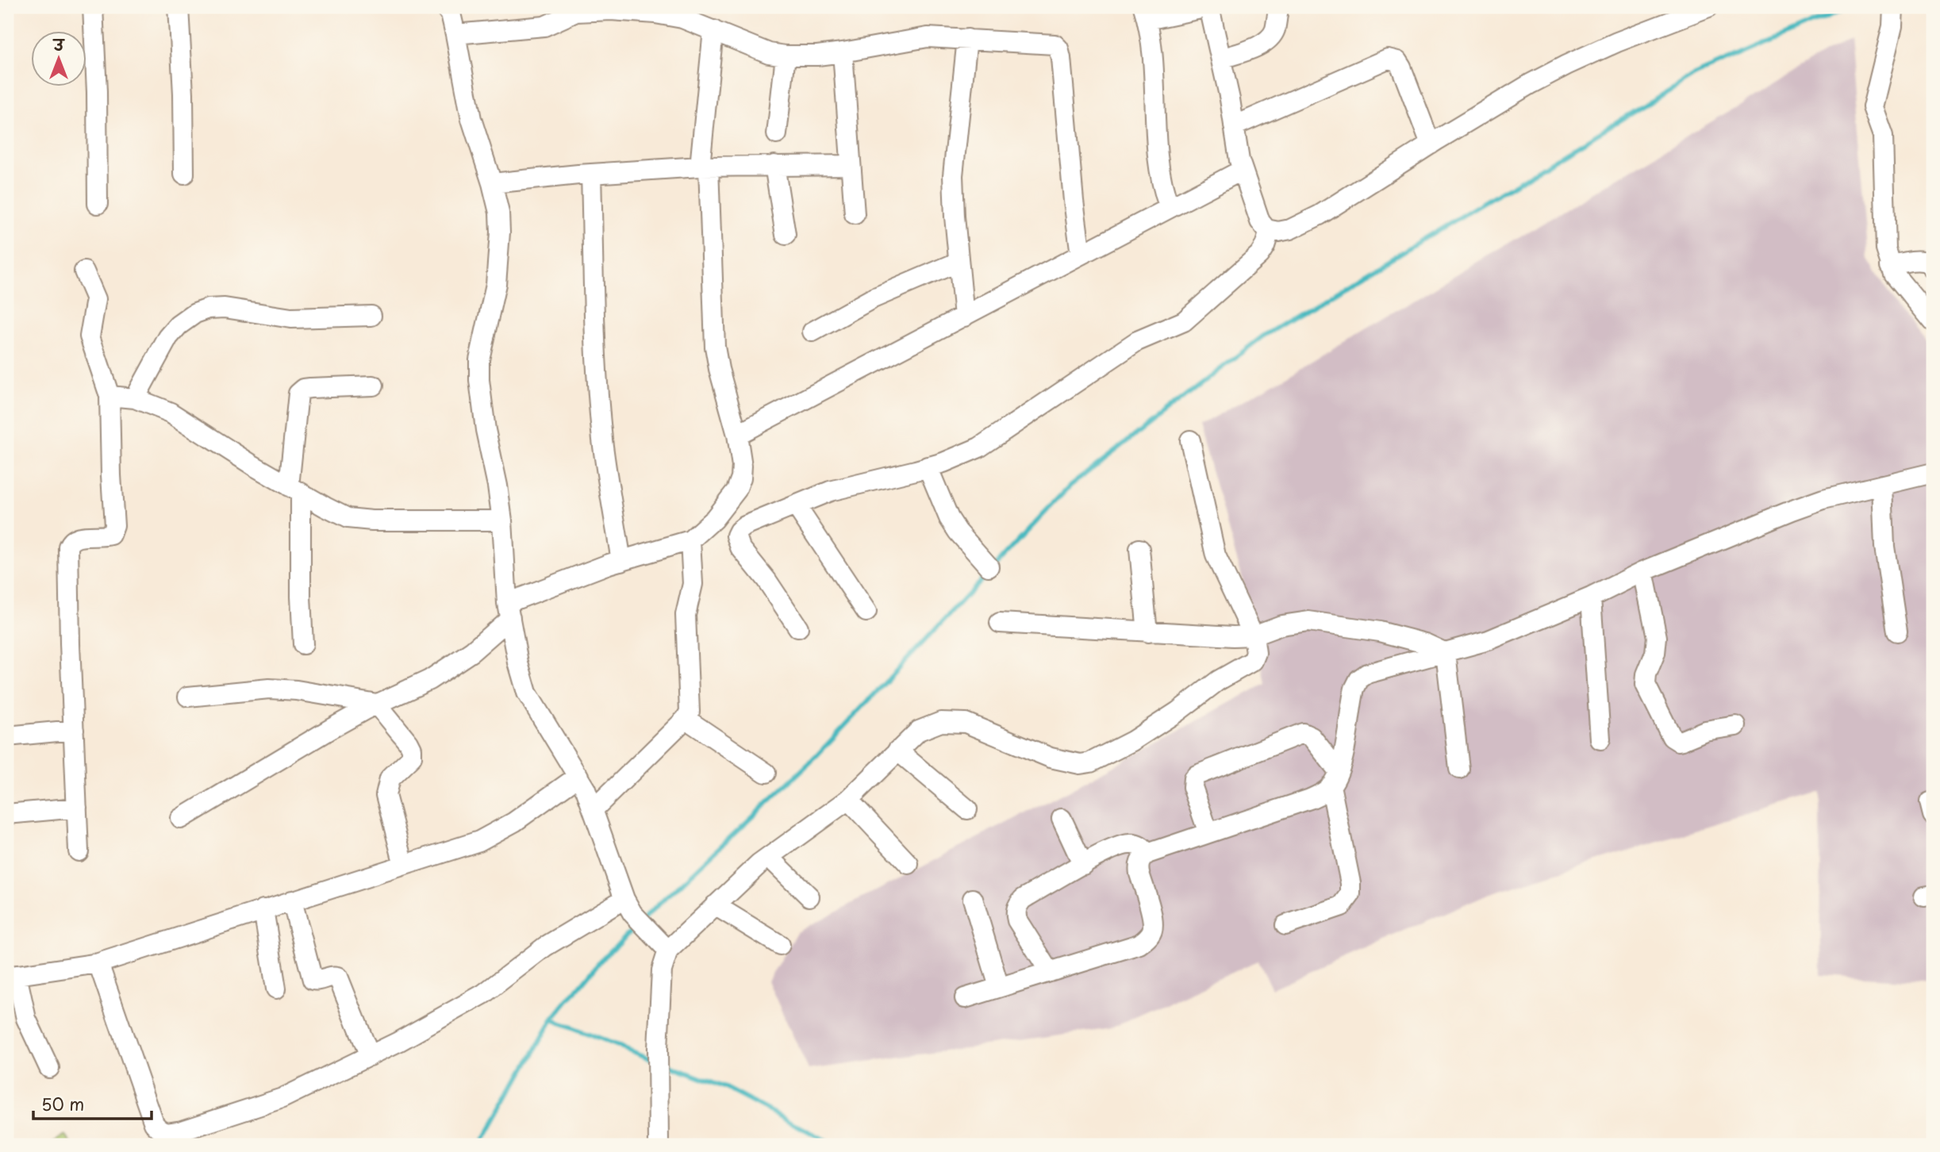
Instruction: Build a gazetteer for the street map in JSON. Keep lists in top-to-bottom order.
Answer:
{
  "scale_bar": "50 m",
  "north": "top"
}
